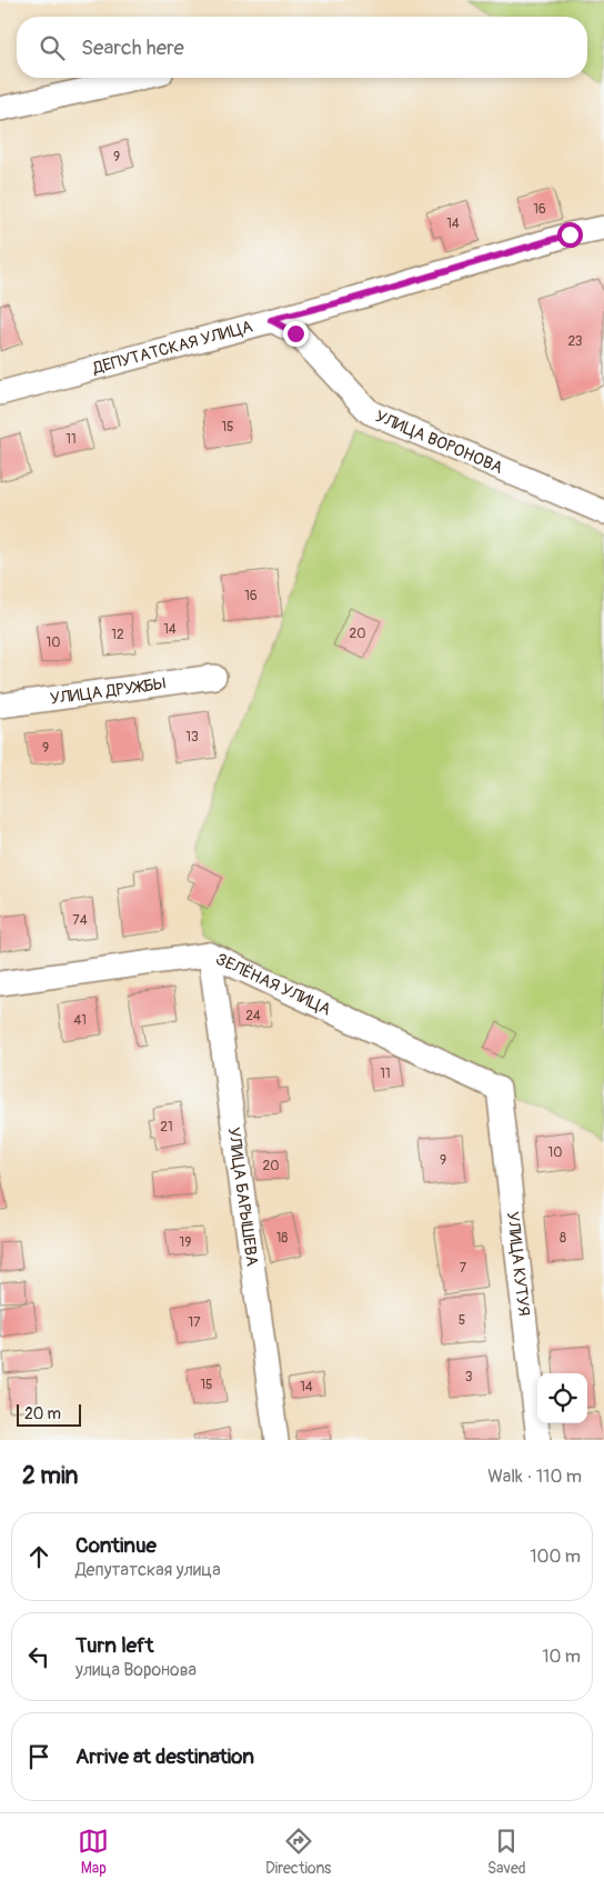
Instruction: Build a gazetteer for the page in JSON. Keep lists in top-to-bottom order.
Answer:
{
  "streets": {
    "street": [
      "ДЕПУТАТСКАЯ УЛИЦА",
      "УЛИЦА ВОРОНОВА",
      "УЛИЦА ДРУЖБЫ",
      "ЗЕЛЁНАЯ УЛИЦА",
      "УЛИЦА БАРЫШЕВА",
      "УЛИЦА КУТУЯ"
    ]
  },
  "crossings": [
    ["ДЕПУТАТСКАЯ УЛИЦА", "УЛИЦА ВОРОНОВА"],
    ["ЗЕЛЁНАЯ УЛИЦА", "УЛИЦА БАРЫШЕВА"],
    ["ЗЕЛЁНАЯ УЛИЦА", "УЛИЦА КУТУЯ"]
  ],
  "house_numbers": [
    "9",
    "16",
    "14",
    "23",
    "15",
    "11",
    "16",
    "14",
    "20",
    "12",
    "10",
    "13",
    "9",
    "74",
    "24",
    "41",
    "11",
    "21",
    "10",
    "9",
    "20",
    "18",
    "8",
    "19",
    "7",
    "5",
    "17",
    "3",
    "15",
    "14"
  ],
  "scale_bar": "20 m",
  "page": {
    "search": "Search here",
    "scale": "20 m",
    "heading": ["2 min", "Walk · 110 m"],
    "list": [
      ["Continue", "Депутатская улица", "100 m"],
      ["Turn left", "улица Воронова", "10 m"],
      "Arrive at destination"
    ],
    "nav": ["Map", "Directions", "Saved"]
  }
}
